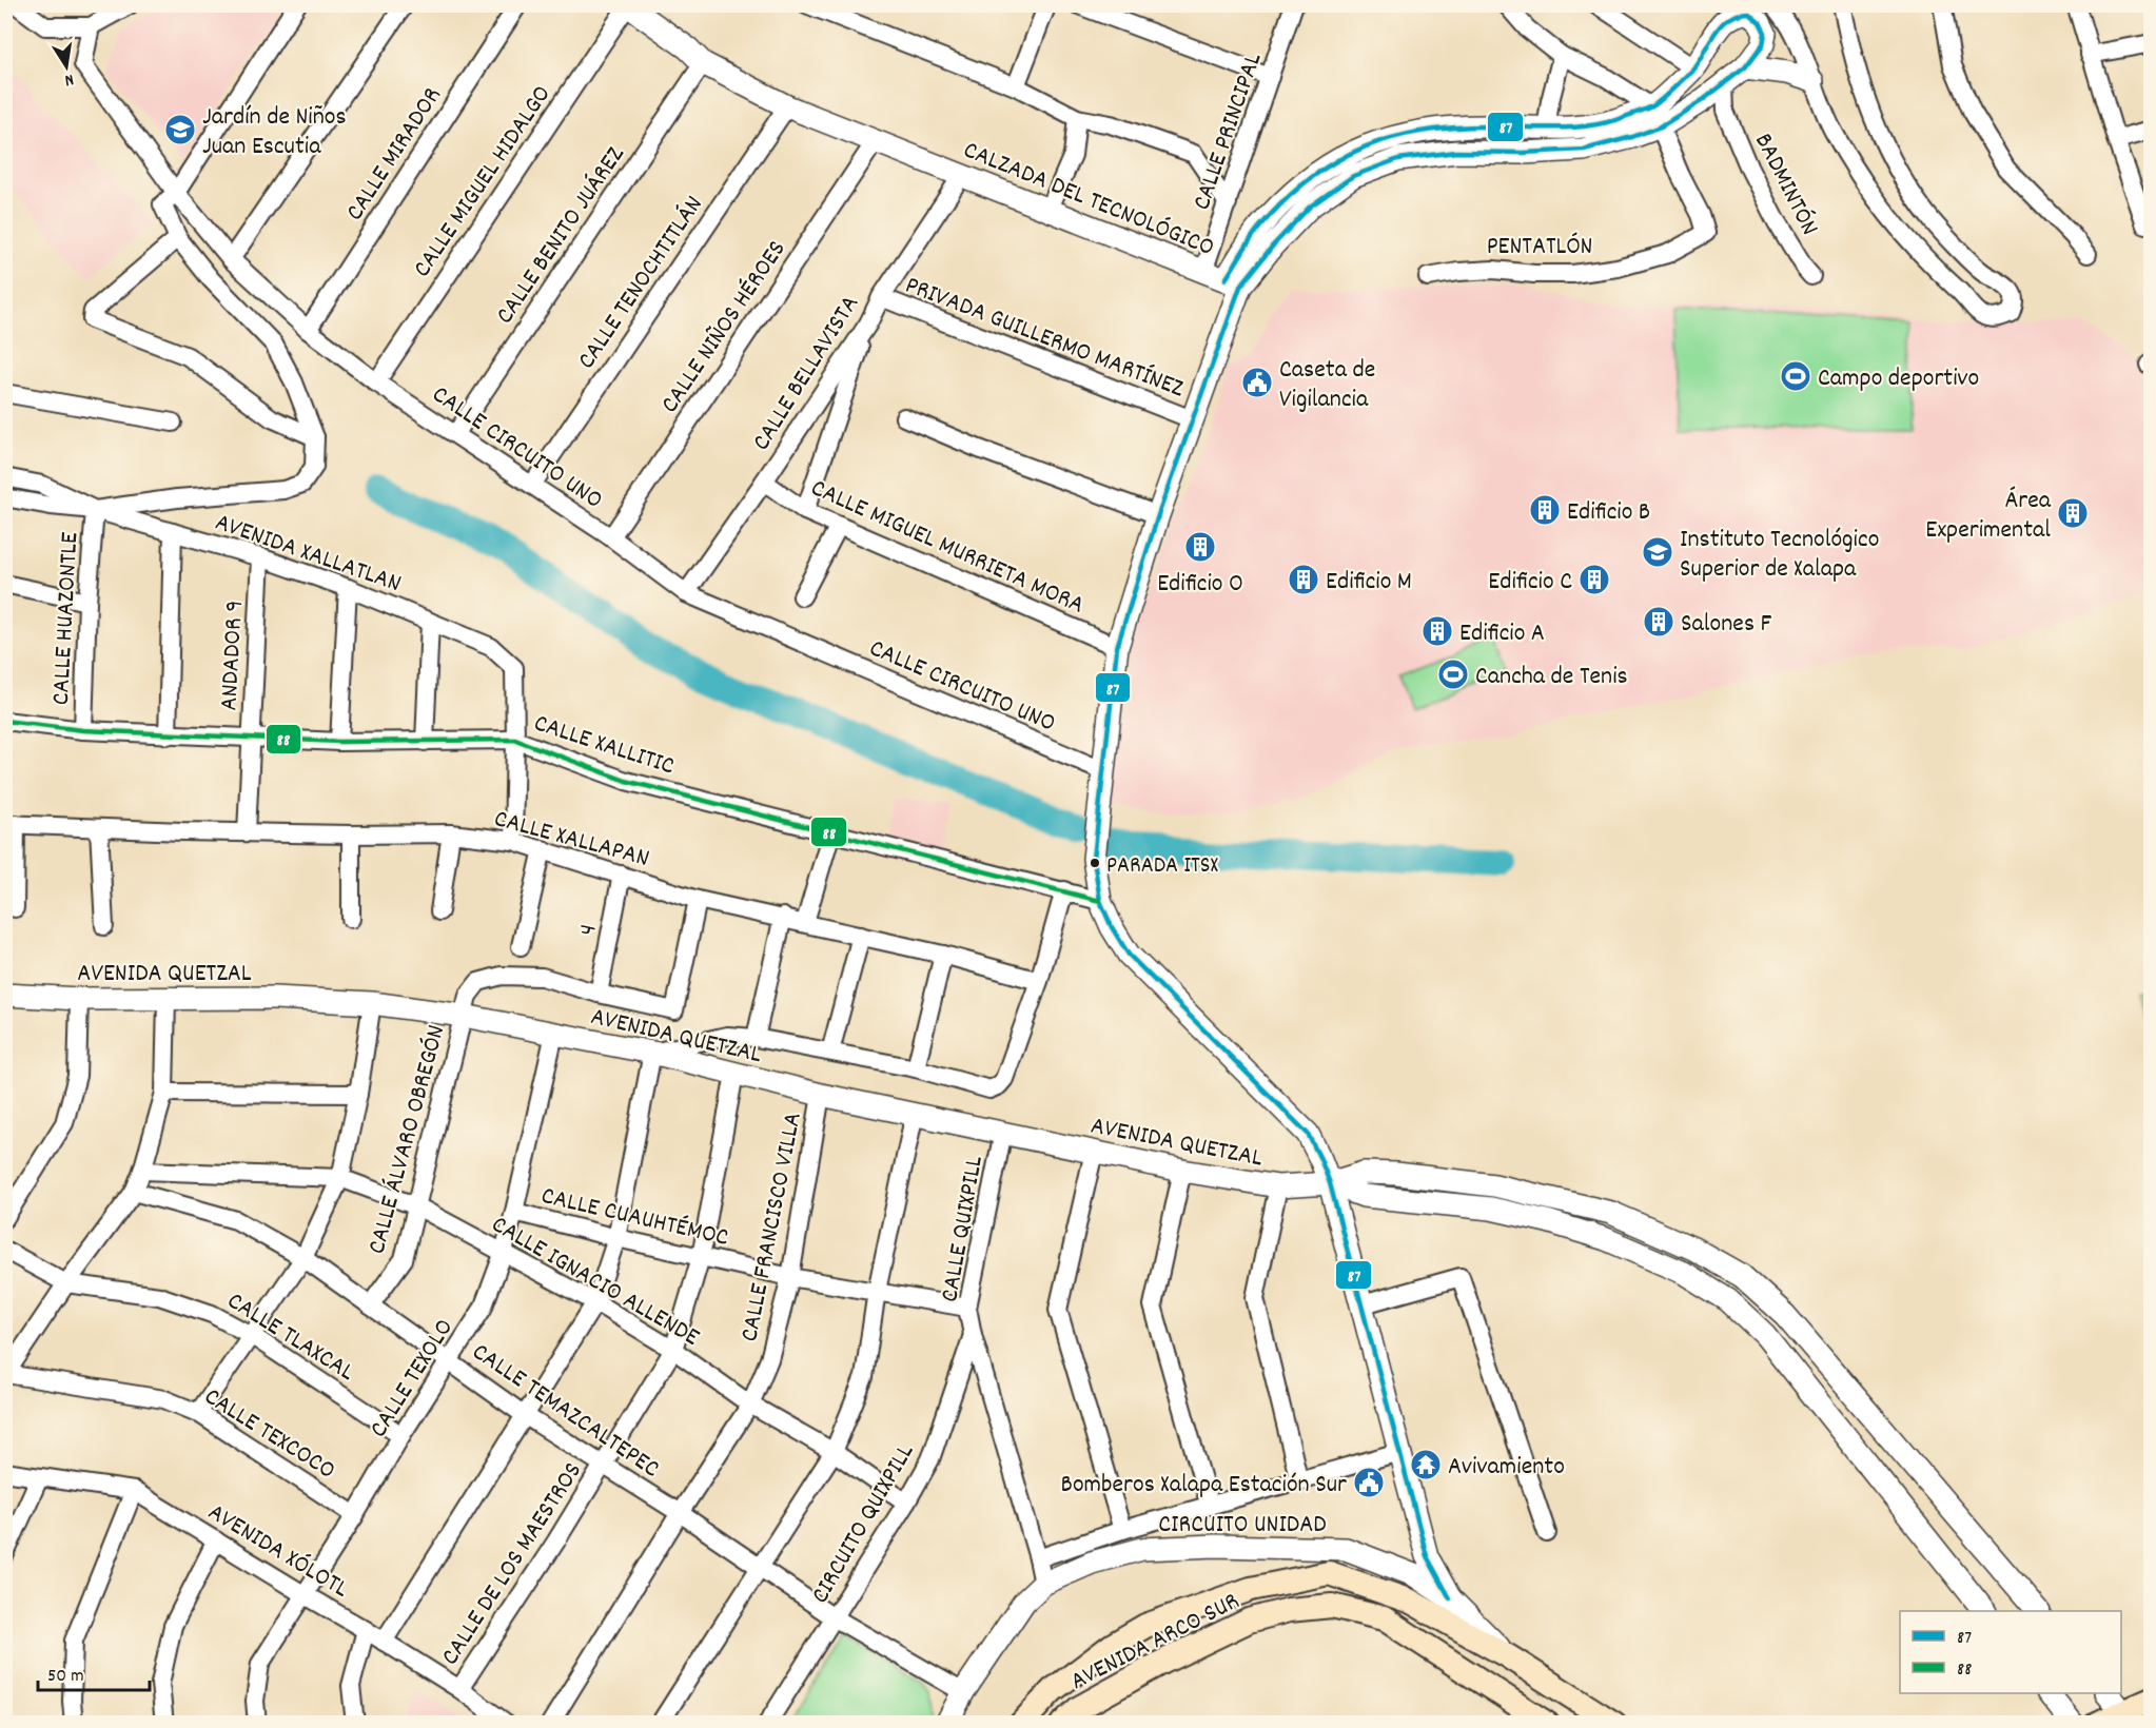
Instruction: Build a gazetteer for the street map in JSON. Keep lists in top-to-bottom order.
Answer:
{
  "streets": {
    "main road": ["AVENIDA ARCO SUR"],
    "street": [
      "CALLE PRINCIPAL",
      "CALLE MIRADOR",
      "CALLE MIGUEL HIDALGO",
      "BADMINTÓN",
      "CALZADA DEL TECNOLÓGICO",
      "CALLE BENITO JUÁREZ",
      "PENTATLÓN",
      "CALLE TENOCHTITLÁN",
      "CALLE NIÑOS HÉROES",
      "PRIVADA GUILLERMO MARTÍNEZ",
      "CALLE BELLAVISTA",
      "CALLE CIRCUITO UNO",
      "CALLE MIGUEL MURRIETA MORA",
      "AVENIDA XALLATLAN",
      "CALLE HUAZONTLE",
      "ANDADOR 9",
      "CALLE XALLITIC",
      "CALLE XALLAPAN",
      "4",
      "AVENIDA QUETZAL",
      "CALLE ÁLVARO OBREGÓN",
      "CALLE CUAUHTÉMOC",
      "CALLE FRANCISCO VILLA",
      "CALLE QUIXPILL",
      "CALLE IGNACIO ALLENDE",
      "CALLE TLAXCAL",
      "CALLE TEXOLO",
      "CALLE TEMAZCALTEPEC",
      "CALLE TEXCOCO",
      "CIRCUITO QUIXPILL",
      "CIRCUITO UNIDAD",
      "AVENIDA XÓLOTL",
      "CALLE DE LOS MAESTROS"
    ]
  },
  "crossings": [
    ["CALLE PRINCIPAL", "CALZADA DEL TECNOLÓGICO"],
    ["CALLE MIRADOR", "CALLE CIRCUITO UNO"],
    ["CALLE MIGUEL HIDALGO", "CALZADA DEL TECNOLÓGICO"],
    ["CALLE MIGUEL HIDALGO", "CALLE CIRCUITO UNO"],
    ["CALZADA DEL TECNOLÓGICO", "CALLE BENITO JUÁREZ"],
    ["CALZADA DEL TECNOLÓGICO", "CALLE TENOCHTITLÁN"],
    ["CALZADA DEL TECNOLÓGICO", "CALLE NIÑOS HÉROES"],
    ["CALZADA DEL TECNOLÓGICO", "CALLE BELLAVISTA"],
    ["CALLE BENITO JUÁREZ", "CALLE CIRCUITO UNO"],
    ["CALLE TENOCHTITLÁN", "CALLE CIRCUITO UNO"],
    ["CALLE NIÑOS HÉROES", "CALLE CIRCUITO UNO"],
    ["PRIVADA GUILLERMO MARTÍNEZ", "CALLE BELLAVISTA"],
    ["CALLE BELLAVISTA", "CALLE CIRCUITO UNO"],
    ["CALLE BELLAVISTA", "CALLE MIGUEL MURRIETA MORA"],
    ["AVENIDA XALLATLAN", "CALLE HUAZONTLE"],
    ["AVENIDA XALLATLAN", "ANDADOR 9"],
    ["AVENIDA XALLATLAN", "CALLE XALLITIC"],
    ["AVENIDA XALLATLAN", "CALLE XALLAPAN"],
    ["CALLE HUAZONTLE", "CALLE XALLITIC"],
    ["ANDADOR 9", "CALLE XALLITIC"],
    ["ANDADOR 9", "CALLE XALLAPAN"],
    ["CALLE XALLAPAN", "4"],
    ["4", "CALLE ÁLVARO OBREGÓN"],
    ["AVENIDA QUETZAL", "CALLE ÁLVARO OBREGÓN"],
    ["AVENIDA QUETZAL", "CALLE FRANCISCO VILLA"],
    ["AVENIDA QUETZAL", "CALLE QUIXPILL"],
    ["AVENIDA QUETZAL", "CALLE TEXOLO"],
    ["AVENIDA QUETZAL", "CALLE DE LOS MAESTROS"],
    ["CALLE ÁLVARO OBREGÓN", "CALLE IGNACIO ALLENDE"],
    ["CALLE ÁLVARO OBREGÓN", "CALLE TEMAZCALTEPEC"],
    ["CALLE CUAUHTÉMOC", "CALLE FRANCISCO VILLA"],
    ["CALLE CUAUHTÉMOC", "CALLE QUIXPILL"],
    ["CALLE CUAUHTÉMOC", "CALLE TEXOLO"],
    ["CALLE CUAUHTÉMOC", "CALLE DE LOS MAESTROS"],
    ["CALLE FRANCISCO VILLA", "CALLE IGNACIO ALLENDE"],
    ["CALLE FRANCISCO VILLA", "CALLE TEMAZCALTEPEC"],
    ["CALLE QUIXPILL", "CIRCUITO QUIXPILL"],
    ["CALLE QUIXPILL", "CIRCUITO UNIDAD"],
    ["CALLE IGNACIO ALLENDE", "CALLE TEXOLO"],
    ["CALLE IGNACIO ALLENDE", "CIRCUITO QUIXPILL"],
    ["CALLE IGNACIO ALLENDE", "CALLE DE LOS MAESTROS"],
    ["CALLE TLAXCAL", "CALLE TEXOLO"],
    ["CALLE TEXOLO", "CALLE TEMAZCALTEPEC"],
    ["CALLE TEXOLO", "CALLE TEXCOCO"],
    ["CALLE TEXOLO", "AVENIDA XÓLOTL"],
    ["CALLE TEMAZCALTEPEC", "CIRCUITO QUIXPILL"],
    ["CALLE TEMAZCALTEPEC", "CIRCUITO UNIDAD"],
    ["CALLE TEMAZCALTEPEC", "CALLE DE LOS MAESTROS"],
    ["CIRCUITO UNIDAD", "AVENIDA ARCO SUR"],
    ["AVENIDA XÓLOTL", "CALLE DE LOS MAESTROS"]
  ],
  "places": {
    "school or university": ["Jardín de Niños Juan Escutia", "Instituto Tecnológico Superior de Xalapa"],
    "sports": ["Campo deportivo", "Cancha de Tenis"],
    "public building": ["Caseta de Vigilancia", "Bomberos Xalapa Estación Sur"],
    "building": [
      "Edificio B",
      "Área Experimental",
      "Edificio O",
      "Edificio M",
      "Edificio C",
      "Salones F",
      "Edificio A"
    ],
    "other": ["PARADA ITSX"],
    "temple": ["Avivamiento"]
  },
  "lines": ["transit line 87", "transit line 88"],
  "legend": ["87", "88"],
  "scale_bar": "50 m",
  "north": "bottom"
}
